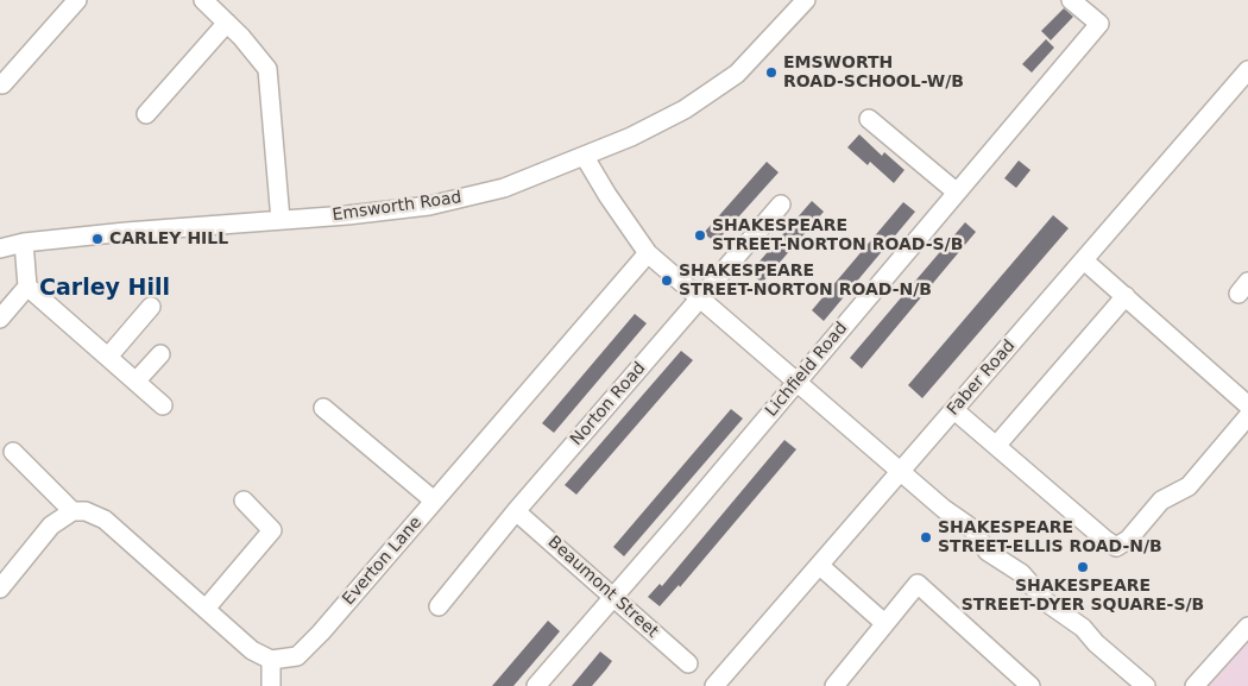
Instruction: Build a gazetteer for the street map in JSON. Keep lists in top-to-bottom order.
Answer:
{
  "streets": {
    "street": [
      "Emsworth Road",
      "Lichfield Road",
      "Faber Road",
      "Norton Road",
      "Everton Lane",
      "Beaumont Street"
    ]
  },
  "crossings": [
    ["Lichfield Road", "Beaumont Street"],
    ["Norton Road", "Beaumont Street"]
  ],
  "districts": ["Carley Hill"],
  "places": [
    "EMSWORTH ROAD-SCHOOL-W/B",
    "SHAKESPEARE STREET-NORTON ROAD-S/B",
    "CARLEY HILL",
    "SHAKESPEARE STREET-NORTON ROAD-N/B",
    "SHAKESPEARE STREET-ELLIS ROAD-N/B",
    "SHAKESPEARE STREET-DYER SQUARE-S/B"
  ]
}
